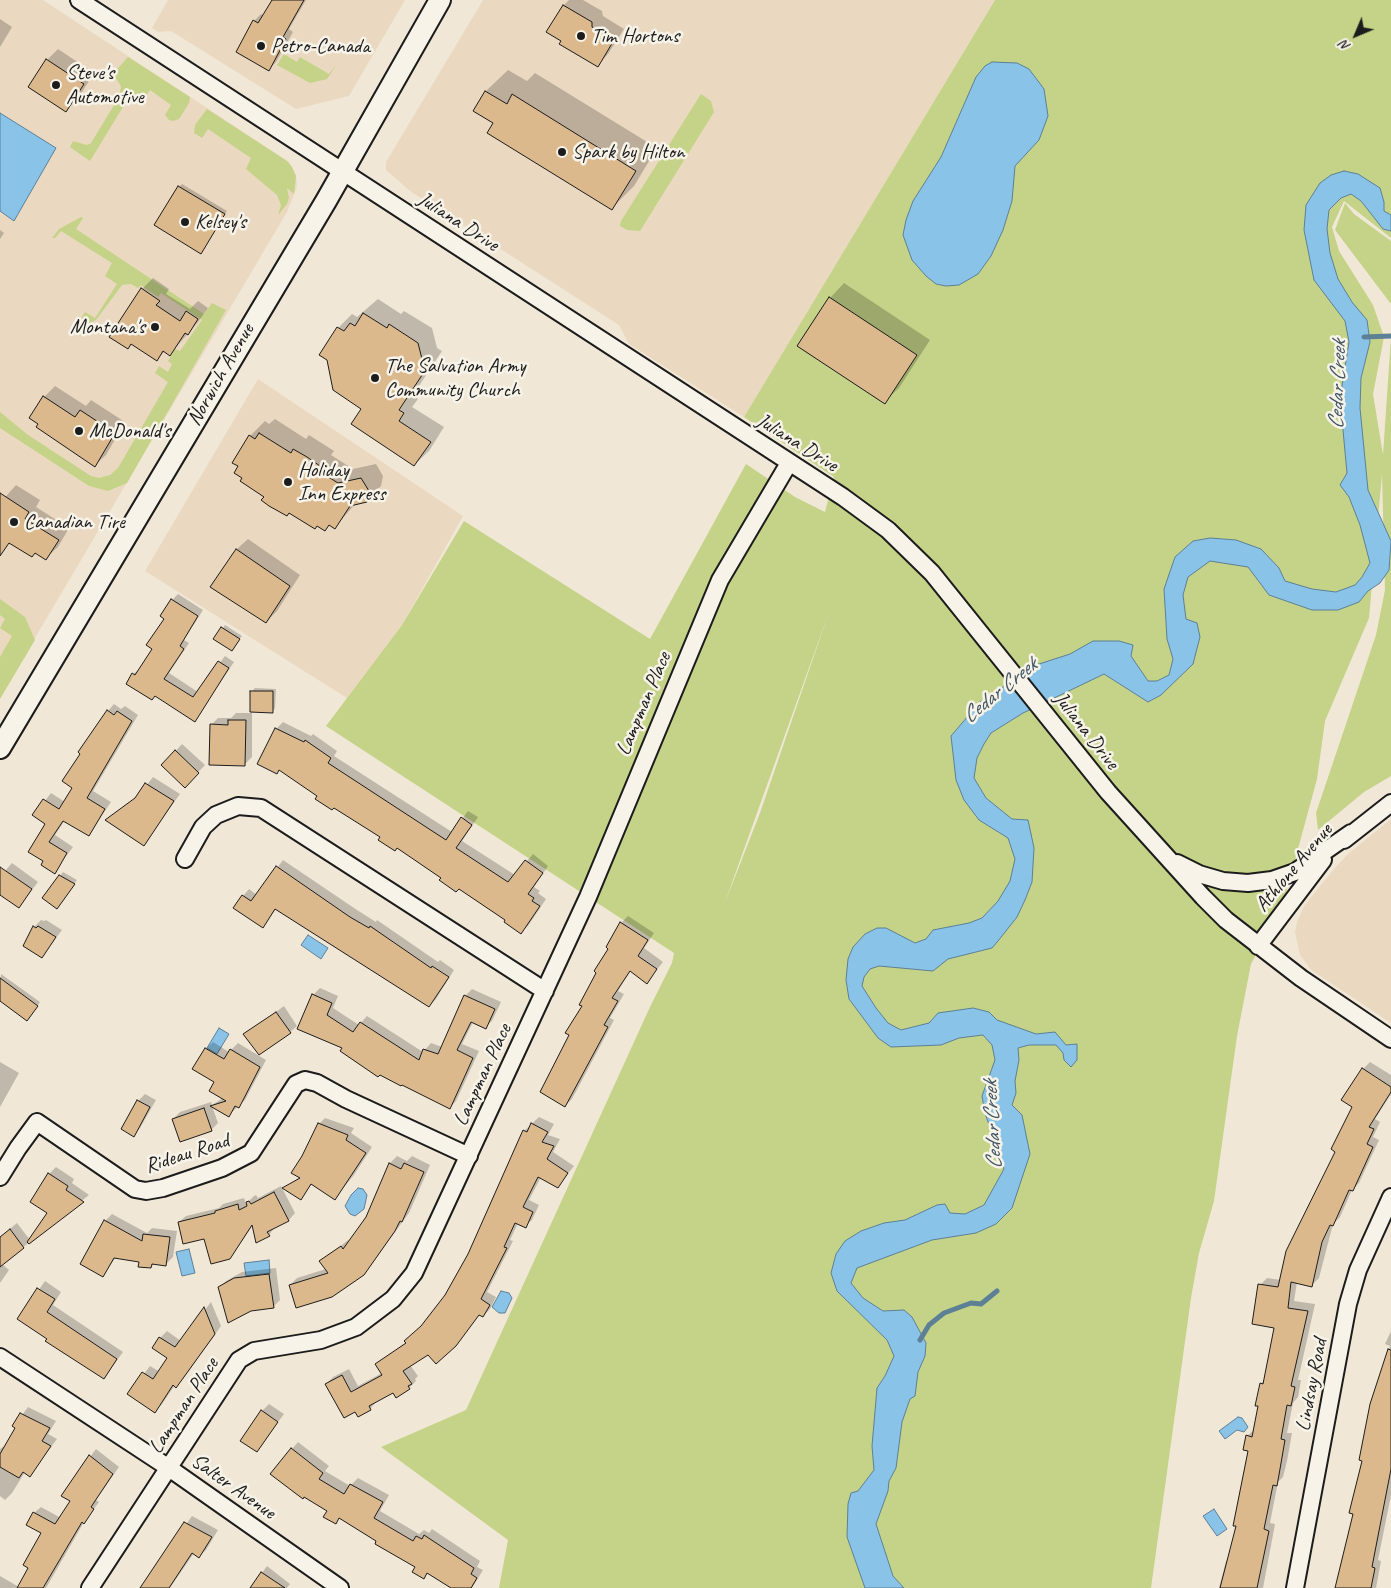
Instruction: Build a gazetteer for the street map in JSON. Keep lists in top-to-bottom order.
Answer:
{
  "streets": {
    "main road": ["Norwich Avenue"],
    "street": [
      "Juliana Drive",
      "Lampman Place",
      "Athlone Avenue",
      "Rideau Road",
      "Lindsay Road",
      "Salter Avenue"
    ]
  },
  "crossings": [
    ["Juliana Drive", "Norwich Avenue"],
    ["Juliana Drive", "Lampman Place"],
    ["Juliana Drive", "Athlone Avenue"],
    ["Lampman Place", "Rideau Road"],
    ["Lampman Place", "Salter Avenue"]
  ],
  "water": ["Cedar Creek"],
  "places": [
    "Tim Hortons",
    "Petro-Canada",
    "Steve's Automotive",
    "Spark by Hilton",
    "Kelsey's",
    "Montana's",
    "The Salvation Army Community Church",
    "McDonald's",
    "Holiday Inn Express",
    "Canadian Tire"
  ],
  "north": "bottom left"
}
